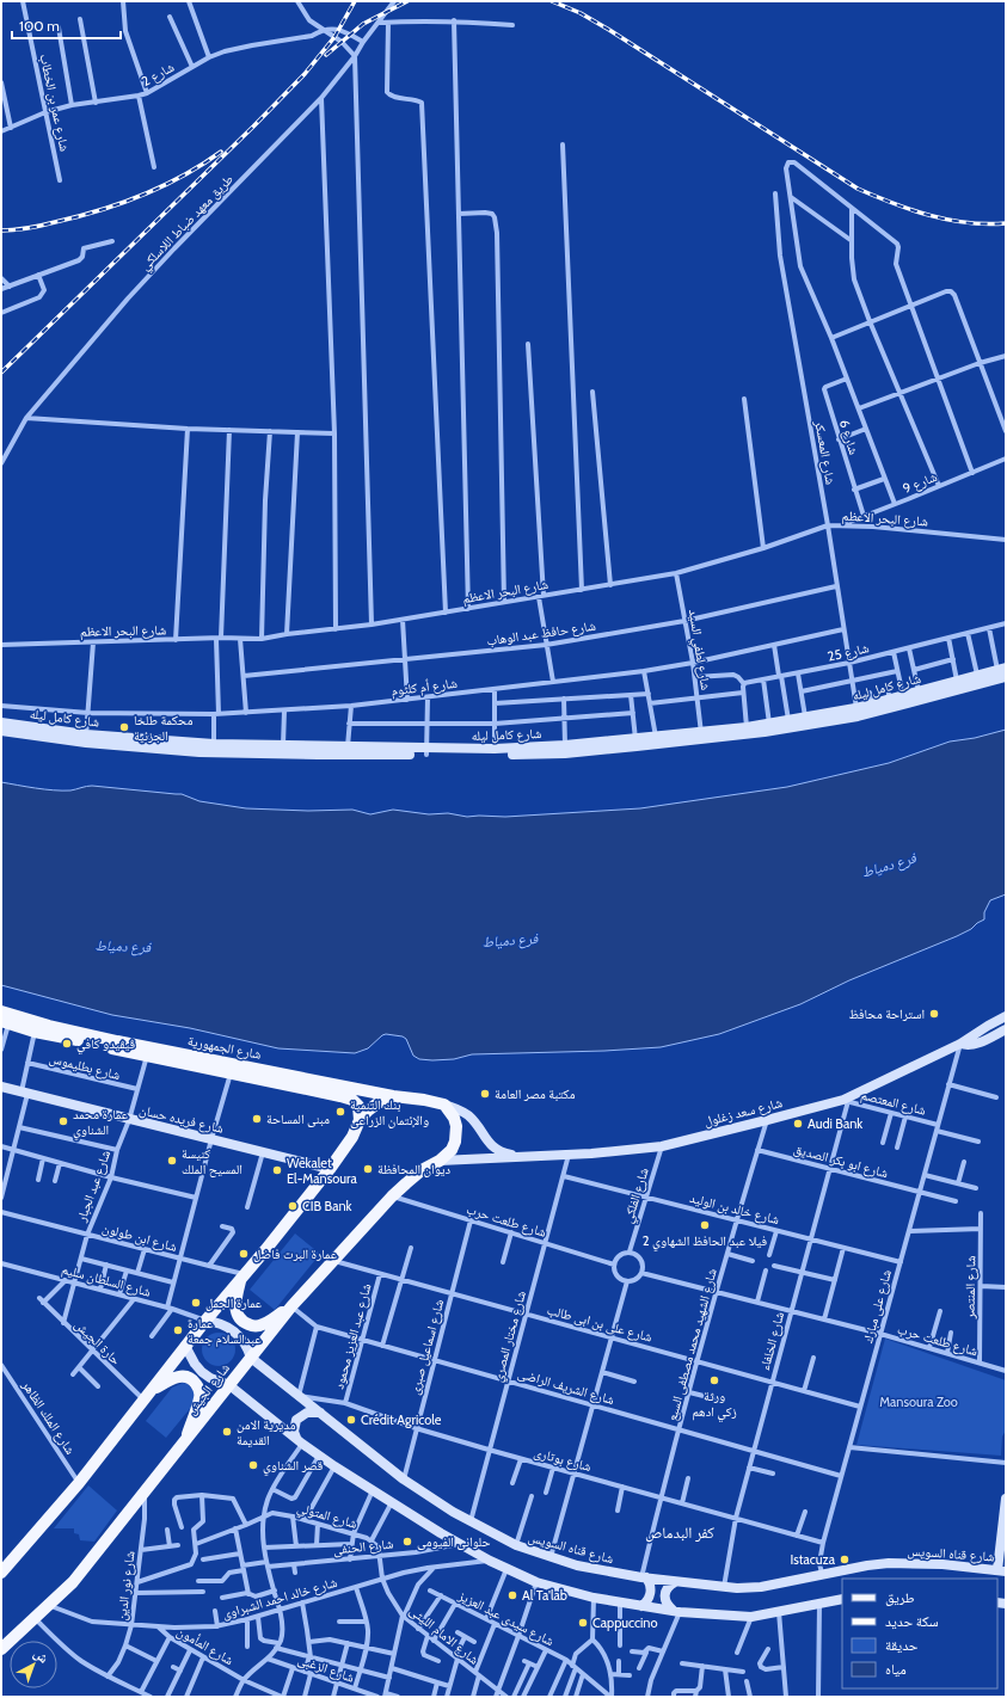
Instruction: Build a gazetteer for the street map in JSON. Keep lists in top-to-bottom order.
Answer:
{
  "streets": {
    "main road": [
      "شارع كامل ليله",
      "شارع الجمهورية",
      "شارع سعد زغلول",
      "شارع فريده حسان",
      "شارع الجيش",
      "شارع قناه السويس"
    ],
    "street": [
      "شارع 2",
      "شارع عمر بن الخطاب",
      "طريق معهد ضباط اللاسلكي",
      "شارع 6",
      "شارع المعسكر",
      "شارع 9",
      "شارع البحر الاعظم",
      "شارع حافظ عبد الوهاب",
      "شارع لطفي السيد",
      "شارع 25",
      "شارع أم كلثوم",
      "شارع بطليموس",
      "شارع المعتصم",
      "شارع ابو بكر الصديق",
      "شارع عبد الجبار",
      "شارع الفلكي",
      "شارع خالد بن الوليد",
      "شارع طلعت حرب",
      "شارع ابن طولون",
      "شارع السلطان سليم",
      "شارع المنتصر",
      "شارع على مبارك",
      "شارع على بن ابى طالب",
      "شارع عبد العزيز محمود",
      "شارع مختار المصري",
      "شارع الخلفاء",
      "حارة الجيش",
      "شارع الشهيد محمد مصطفى السبع",
      "شارع اسماعيل صبرى",
      "شارع الشريف الراضى",
      "شارع الملك الظاهر",
      "شارع بوتارى",
      "شارع المتولي",
      "شارع الحنفى",
      "شارع نور الدين",
      "شارع خالد احمد الشبراوى",
      "شارع سيدى عبد العزيز",
      "شارع الامام الليثى",
      "شارع المأمون",
      "شارع الزغبى"
    ]
  },
  "crossings": [
    ["شارع 2", "شارع عمر بن الخطاب"],
    ["شارع 6", "شارع 9"],
    ["شارع المعسكر", "شارع البحر الاعظم"],
    ["شارع المعسكر", "شارع حافظ عبد الوهاب"],
    ["شارع المعسكر", "شارع 25"],
    ["شارع المعسكر", "شارع أم كلثوم"],
    ["شارع المعسكر", "شارع كامل ليله"],
    ["شارع 9", "شارع البحر الاعظم"],
    ["شارع البحر الاعظم", "شارع لطفي السيد"],
    ["شارع حافظ عبد الوهاب", "شارع لطفي السيد"],
    ["شارع لطفي السيد", "شارع أم كلثوم"],
    ["شارع لطفي السيد", "شارع كامل ليله"],
    ["شارع الجمهورية", "شارع سعد زغلول"],
    ["شارع الجمهورية", "شارع عبد الجبار"],
    ["شارع الجمهورية", "شارع الجيش"],
    ["شارع بطليموس", "شارع عبد الجبار"],
    ["شارع المعتصم", "شارع سعد زغلول"],
    ["شارع المعتصم", "شارع على مبارك"],
    ["شارع المعتصم", "شارع الخلفاء"],
    ["شارع سعد زغلول", "شارع الفلكي"],
    ["شارع سعد زغلول", "شارع على مبارك"],
    ["شارع سعد زغلول", "شارع مختار المصري"],
    ["شارع سعد زغلول", "شارع الخلفاء"],
    ["شارع سعد زغلول", "شارع الشهيد محمد مصطفى السبع"],
    ["شارع سعد زغلول", "شارع الجيش"],
    ["شارع فريده حسان", "شارع عبد الجبار"],
    ["شارع ابو بكر الصديق", "شارع على مبارك"],
    ["شارع ابو بكر الصديق", "شارع الخلفاء"],
    ["شارع ابو بكر الصديق", "شارع الشهيد محمد مصطفى السبع"],
    ["شارع عبد الجبار", "شارع ابن طولون"],
    ["شارع عبد الجبار", "شارع السلطان سليم"],
    ["شارع عبد الجبار", "حارة الجيش"],
    ["شارع الفلكي", "شارع خالد بن الوليد"],
    ["شارع الفلكي", "شارع طلعت حرب"],
    ["شارع خالد بن الوليد", "شارع على مبارك"],
    ["شارع خالد بن الوليد", "شارع مختار المصري"],
    ["شارع خالد بن الوليد", "شارع الخلفاء"],
    ["شارع خالد بن الوليد", "شارع الشهيد محمد مصطفى السبع"],
    ["شارع طلعت حرب", "شارع المنتصر"],
    ["شارع طلعت حرب", "شارع على مبارك"],
    ["شارع طلعت حرب", "شارع مختار المصري"],
    ["شارع طلعت حرب", "شارع الخلفاء"],
    ["شارع طلعت حرب", "شارع الشهيد محمد مصطفى السبع"],
    ["شارع طلعت حرب", "شارع اسماعيل صبرى"],
    ["شارع طلعت حرب", "شارع الجيش"],
    ["شارع السلطان سليم", "شارع الجيش"],
    ["شارع السلطان سليم", "شارع قناه السويس"],
    ["شارع على مبارك", "شارع على بن ابى طالب"],
    ["شارع على مبارك", "شارع الشريف الراضى"],
    ["شارع على مبارك", "شارع بوتارى"],
    ["شارع على مبارك", "شارع قناه السويس"],
    ["شارع على بن ابى طالب", "شارع عبد العزيز محمود"],
    ["شارع على بن ابى طالب", "شارع مختار المصري"],
    ["شارع على بن ابى طالب", "شارع الخلفاء"],
    ["شارع على بن ابى طالب", "شارع الشهيد محمد مصطفى السبع"],
    ["شارع على بن ابى طالب", "شارع اسماعيل صبرى"],
    ["شارع على بن ابى طالب", "شارع الجيش"],
    ["شارع عبد العزيز محمود", "شارع الشريف الراضى"],
    ["شارع عبد العزيز محمود", "شارع بوتارى"],
    ["شارع مختار المصري", "شارع الشريف الراضى"],
    ["شارع مختار المصري", "شارع بوتارى"],
    ["شارع مختار المصري", "شارع قناه السويس"],
    ["شارع الخلفاء", "شارع الشريف الراضى"],
    ["شارع الخلفاء", "شارع بوتارى"],
    ["شارع الخلفاء", "شارع قناه السويس"],
    ["شارع الشهيد محمد مصطفى السبع", "شارع الشريف الراضى"],
    ["شارع الشهيد محمد مصطفى السبع", "شارع بوتارى"],
    ["شارع الشهيد محمد مصطفى السبع", "شارع قناه السويس"],
    ["شارع اسماعيل صبرى", "شارع الشريف الراضى"],
    ["شارع اسماعيل صبرى", "شارع بوتارى"],
    ["شارع اسماعيل صبرى", "شارع قناه السويس"],
    ["شارع الشريف الراضى", "شارع الجيش"],
    ["شارع الجيش", "شارع قناه السويس"],
    ["شارع الجيش", "شارع نور الدين"],
    ["شارع الجيش", "شارع خالد احمد الشبراوى"],
    ["شارع بوتارى", "شارع قناه السويس"],
    ["شارع المتولي", "شارع الحنفى"],
    ["شارع المتولي", "شارع خالد احمد الشبراوى"],
    ["شارع المتولي", "شارع الامام الليثى"],
    ["شارع نور الدين", "شارع خالد احمد الشبراوى"],
    ["شارع خالد احمد الشبراوى", "شارع الامام الليثى"],
    ["شارع خالد احمد الشبراوى", "شارع المأمون"]
  ],
  "districts": ["كفر البدماص"],
  "water": ["فرع دمياط"],
  "parks": ["Mansoura Zoo"],
  "places": [
    "محكمة طلخا الجزئية",
    "استراحة محافظ",
    "ڤيڤيدو كافي",
    "مكتبة مصر العامة",
    "بنك التنمية والإئتمان الزراعى",
    "مبنى المساحة",
    "عمارة محمد الشناوي",
    "Audi Bank",
    "كنيسة المسيح الملك",
    "ديوان المحافظة",
    "Wekalet El-Mansoura",
    "CIB Bank",
    "فيلا عبد الحافظ الشهاوي 2",
    "عمارة البرت فاضل",
    "عمارة الجمل",
    "عمارة عبدالسلام جمعة",
    "ورثة زكي ادهم",
    "Crédit Agricole",
    "مديرية الامن القديمة",
    "قصر الشناوي",
    "حلوانى الفيومى",
    "Istacuza",
    "Al Ta'lab",
    "Cappuccino"
  ],
  "legend": [
    "طريق",
    "سكة حديد",
    "حديقة",
    "مياه"
  ],
  "scale_bar": "100 m",
  "north": "top right"
}
